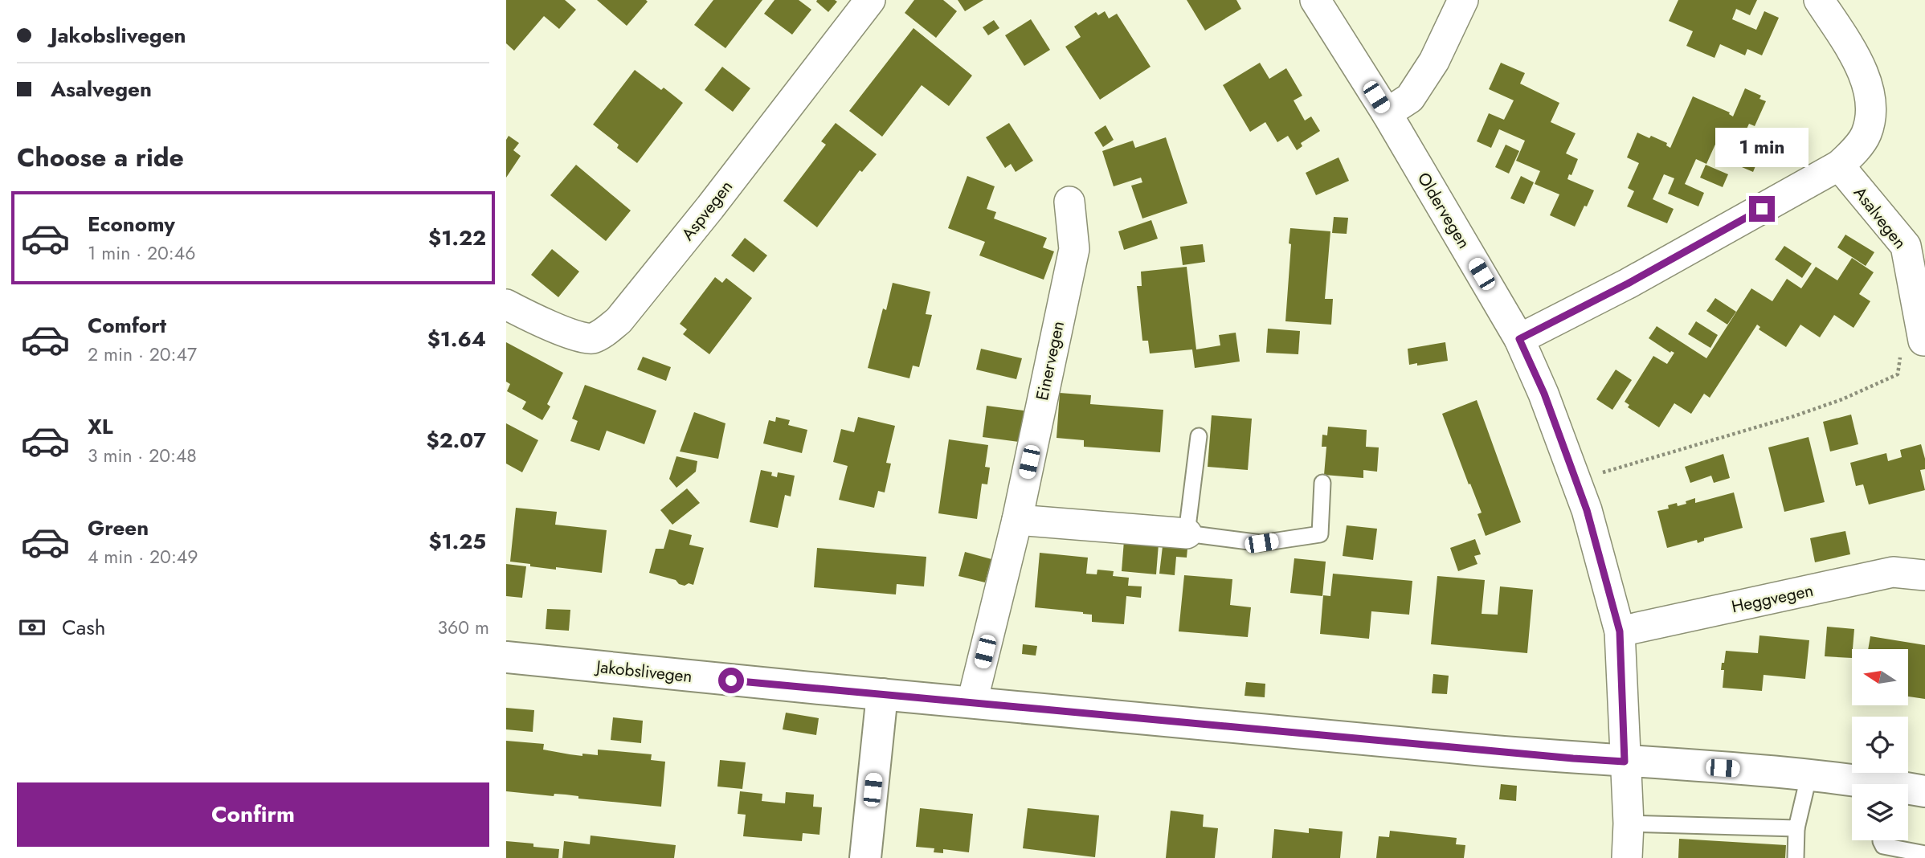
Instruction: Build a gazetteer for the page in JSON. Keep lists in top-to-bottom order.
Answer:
{
  "streets": {
    "street": [
      "Aspvegen",
      "Oldervegen",
      "Asalvegen",
      "Einervegen",
      "Heggvegen",
      "Jakobslivegen"
    ]
  },
  "crossings": [
    ["Oldervegen", "Heggvegen"],
    ["Oldervegen", "Jakobslivegen"],
    ["Einervegen", "Jakobslivegen"]
  ],
  "north": "left",
  "page": {
    "banner": ["Jakobslivegen", "Asalvegen"],
    "heading": "Choose a ride",
    "bubble": "1 min",
    "list": [
      {
        "name": "Economy",
        "note": "1 min · 20:46",
        "value": "$1.22"
      },
      {
        "name": "Comfort",
        "note": "2 min · 20:47",
        "value": "$1.64"
      },
      {
        "name": "XL",
        "note": "3 min · 20:48",
        "value": "$2.07"
      },
      {
        "name": "Green",
        "note": "4 min · 20:49",
        "value": "$1.25"
      }
    ],
    "pay": ["Cash", "360 m"],
    "buttons": "Confirm"
  }
}
